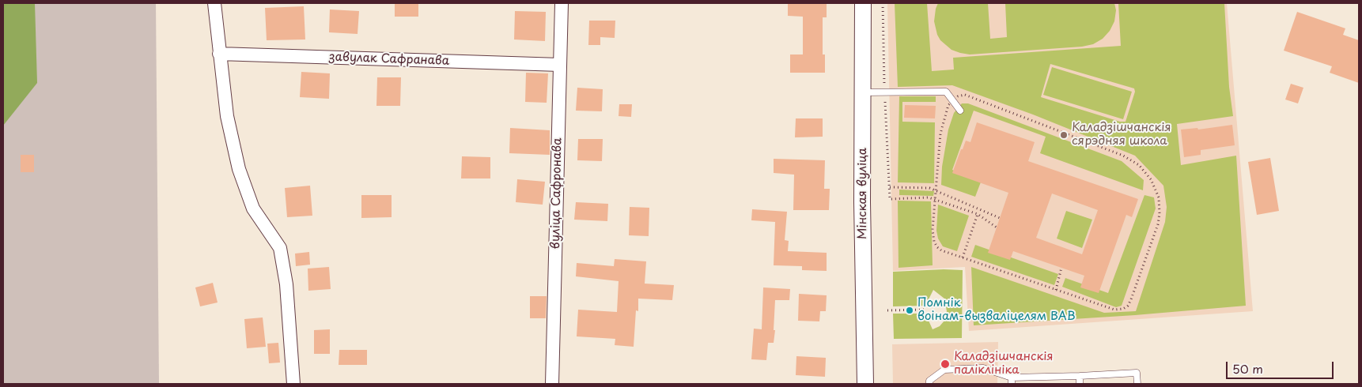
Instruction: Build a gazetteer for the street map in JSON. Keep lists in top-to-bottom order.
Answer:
{
  "streets": {
    "street": ["завулак Сафранава", "вуліца Сафронава", "Мінская вуліца"]
  },
  "crossings": [
    ["завулак Сафранава", "вуліца Сафронава"]
  ],
  "places": ["Каладзішчанскія сярэдняя школа", "Помнік воінам-вызваліцелям ВАВ", "Каладзішчанскія паліклініка"],
  "scale_bar": "50 m"
}
